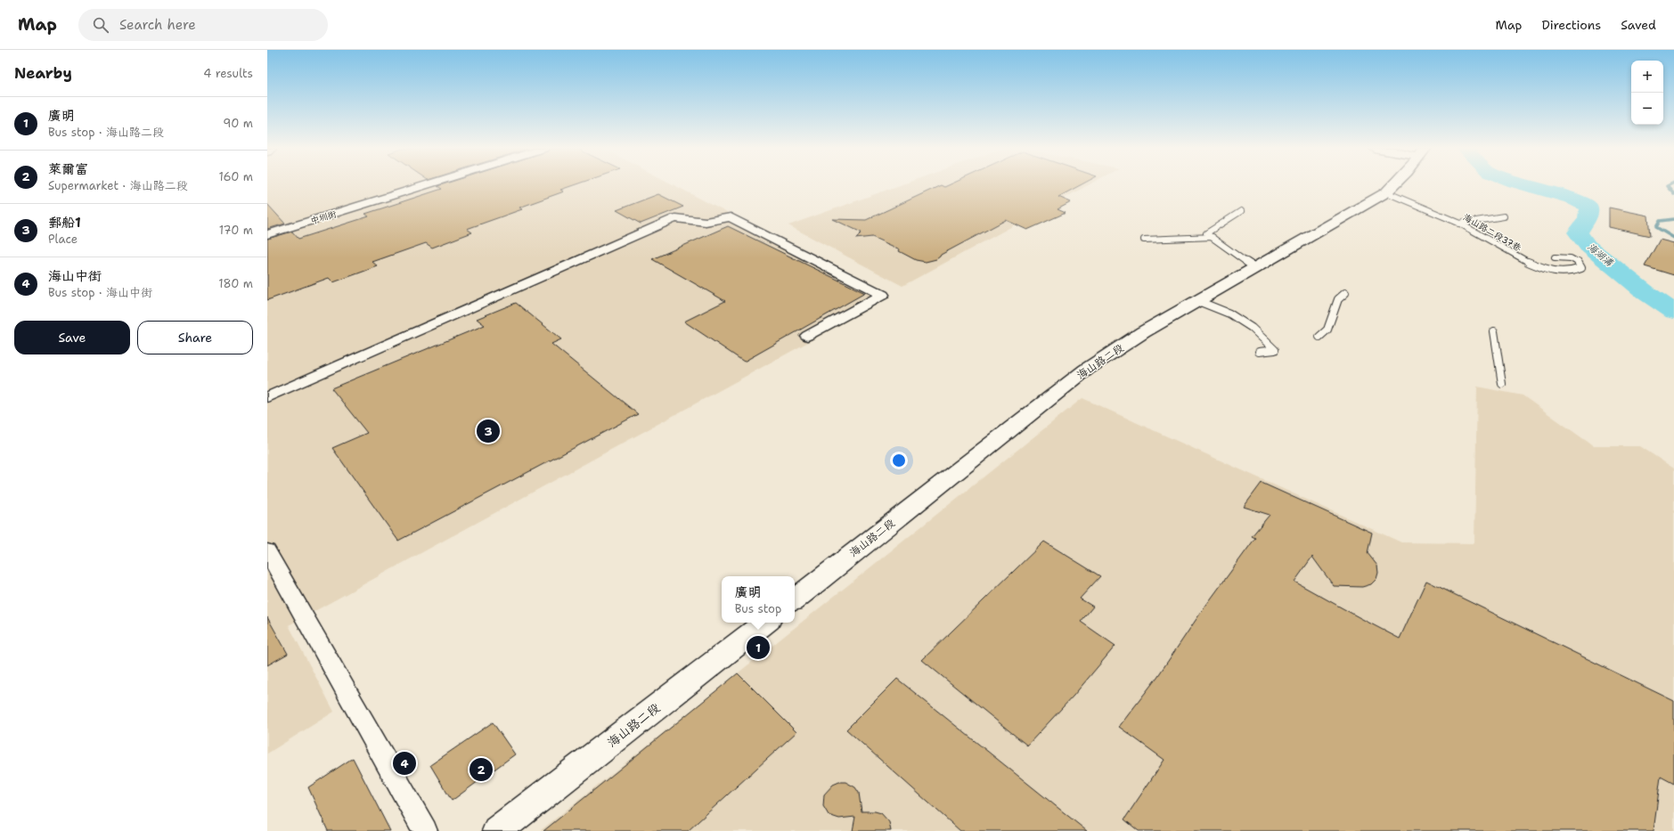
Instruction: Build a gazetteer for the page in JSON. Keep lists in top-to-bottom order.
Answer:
{
  "streets": {
    "main road": ["海山路二段"],
    "street": ["中圳街"],
    "lane": ["海山路二段37巷"]
  },
  "crossings": [
    ["海山路二段37巷", "海山路二段"]
  ],
  "water": ["海湖溝"],
  "page": {
    "header": "Map",
    "search": "Search here",
    "nav": ["Map", "Directions", "Saved"],
    "heading": ["Nearby", "4 results"],
    "map_buttons": ["+", "−"],
    "list": [
      {
        "mark": "1",
        "name": "廣明",
        "note": "Bus stop · 海山路二段",
        "value": "90 m"
      },
      {
        "mark": "2",
        "name": "萊爾富",
        "note": "Supermarket · 海山路二段",
        "value": "160 m"
      },
      {
        "mark": "3",
        "name": "郵船1",
        "note": "Place",
        "value": "170 m"
      },
      {
        "mark": "4",
        "name": "海山中街",
        "note": "Bus stop · 海山中街",
        "value": "180 m"
      }
    ],
    "buttons": ["Save", "Share"],
    "pins": [
      "3",
      "1",
      "4",
      "2"
    ],
    "popup": ["廣明", "Bus stop"]
  }
}
